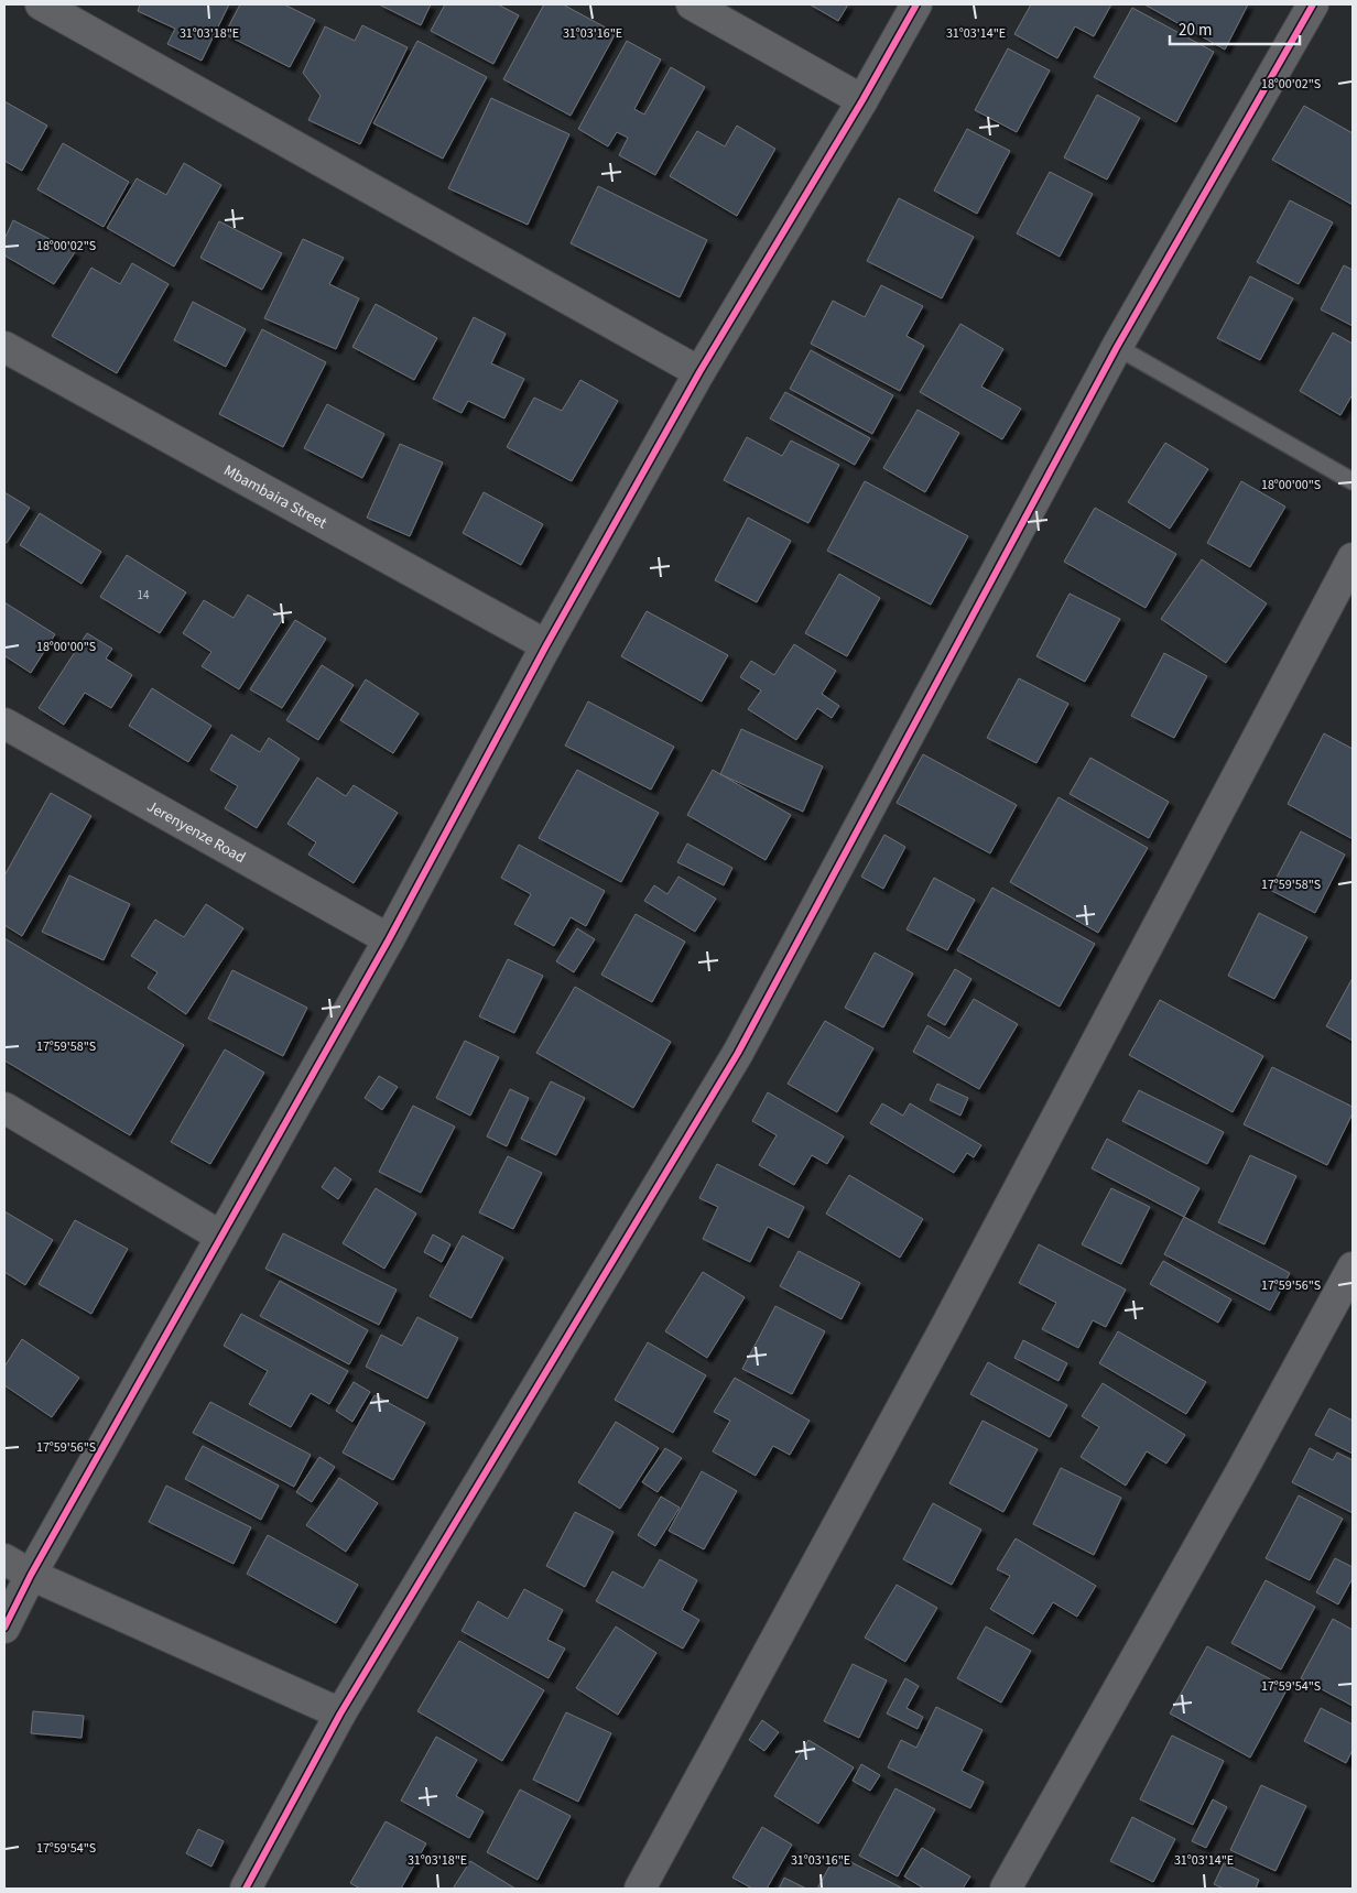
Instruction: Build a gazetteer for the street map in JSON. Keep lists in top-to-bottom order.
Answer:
{
  "streets": {
    "street": ["Mbambaira Street", "Jerenyenze Road"]
  },
  "house_numbers": ["14"],
  "scale_bar": "20 m",
  "coordinates": [
    "31°03'18\"E",
    "31°03'16\"E",
    "31°03'14\"E",
    "18°00'02\"S",
    "18°00'00\"S",
    "17°59'58\"S",
    "17°59'56\"S",
    "17°59'54\"S"
  ]
}
